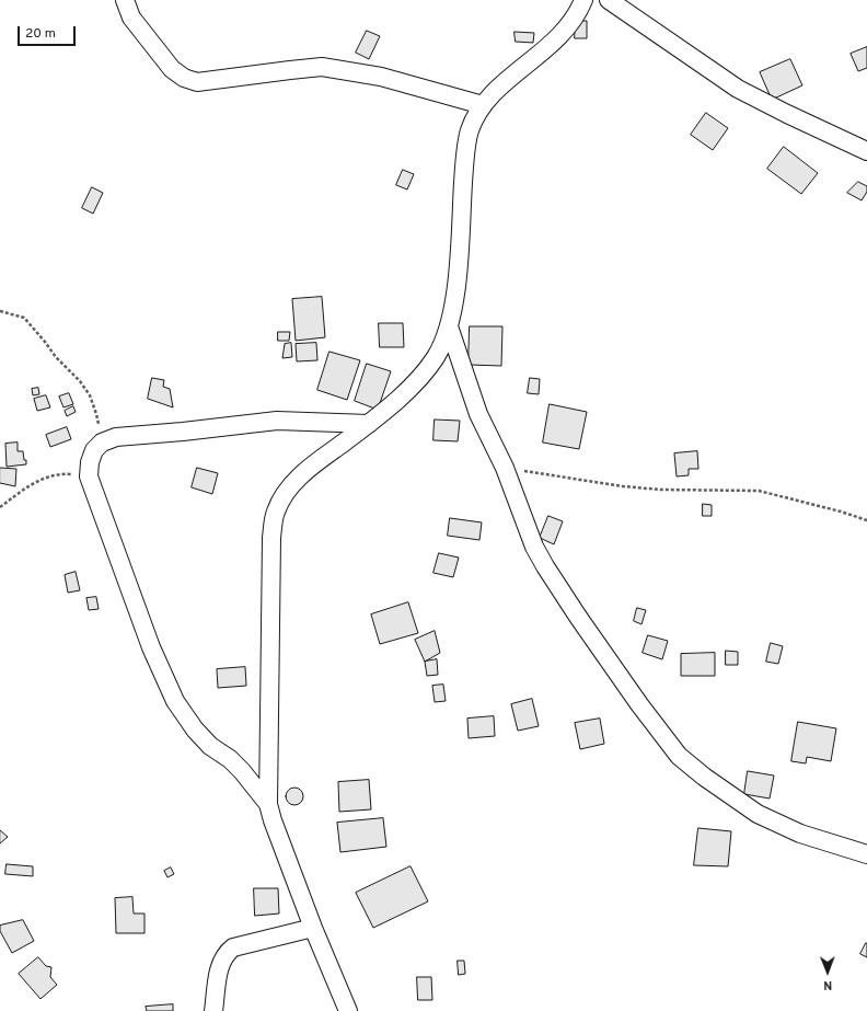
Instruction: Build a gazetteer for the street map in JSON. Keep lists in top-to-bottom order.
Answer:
{
  "scale_bar": "20 m",
  "north": "bottom"
}
